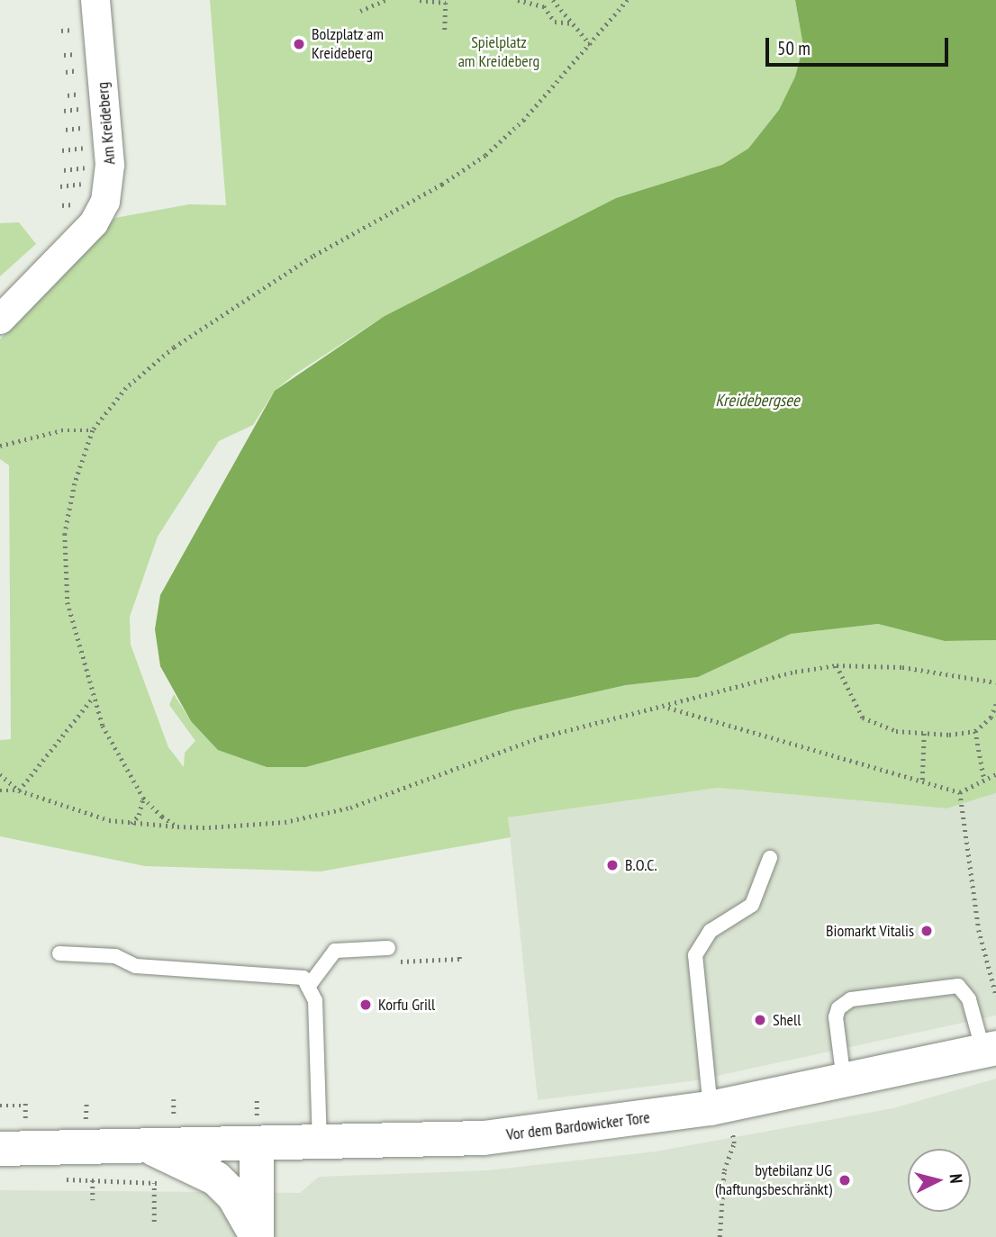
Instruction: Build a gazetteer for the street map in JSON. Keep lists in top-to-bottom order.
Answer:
{
  "streets": {
    "main road": ["Vor dem Bardowicker Tore"],
    "street": ["Am Kreideberg"]
  },
  "water": ["Kreidebergsee"],
  "parks": ["Spielplatz am Kreideberg"],
  "places": [
    "Bolzplatz am Kreideberg",
    "B.O.C.",
    "Biomarkt Vitalis",
    "Korfu Grill",
    "Shell",
    "bytebilanz UG (haftungsbeschränkt)"
  ],
  "scale_bar": "50 m",
  "north": "right"
}
